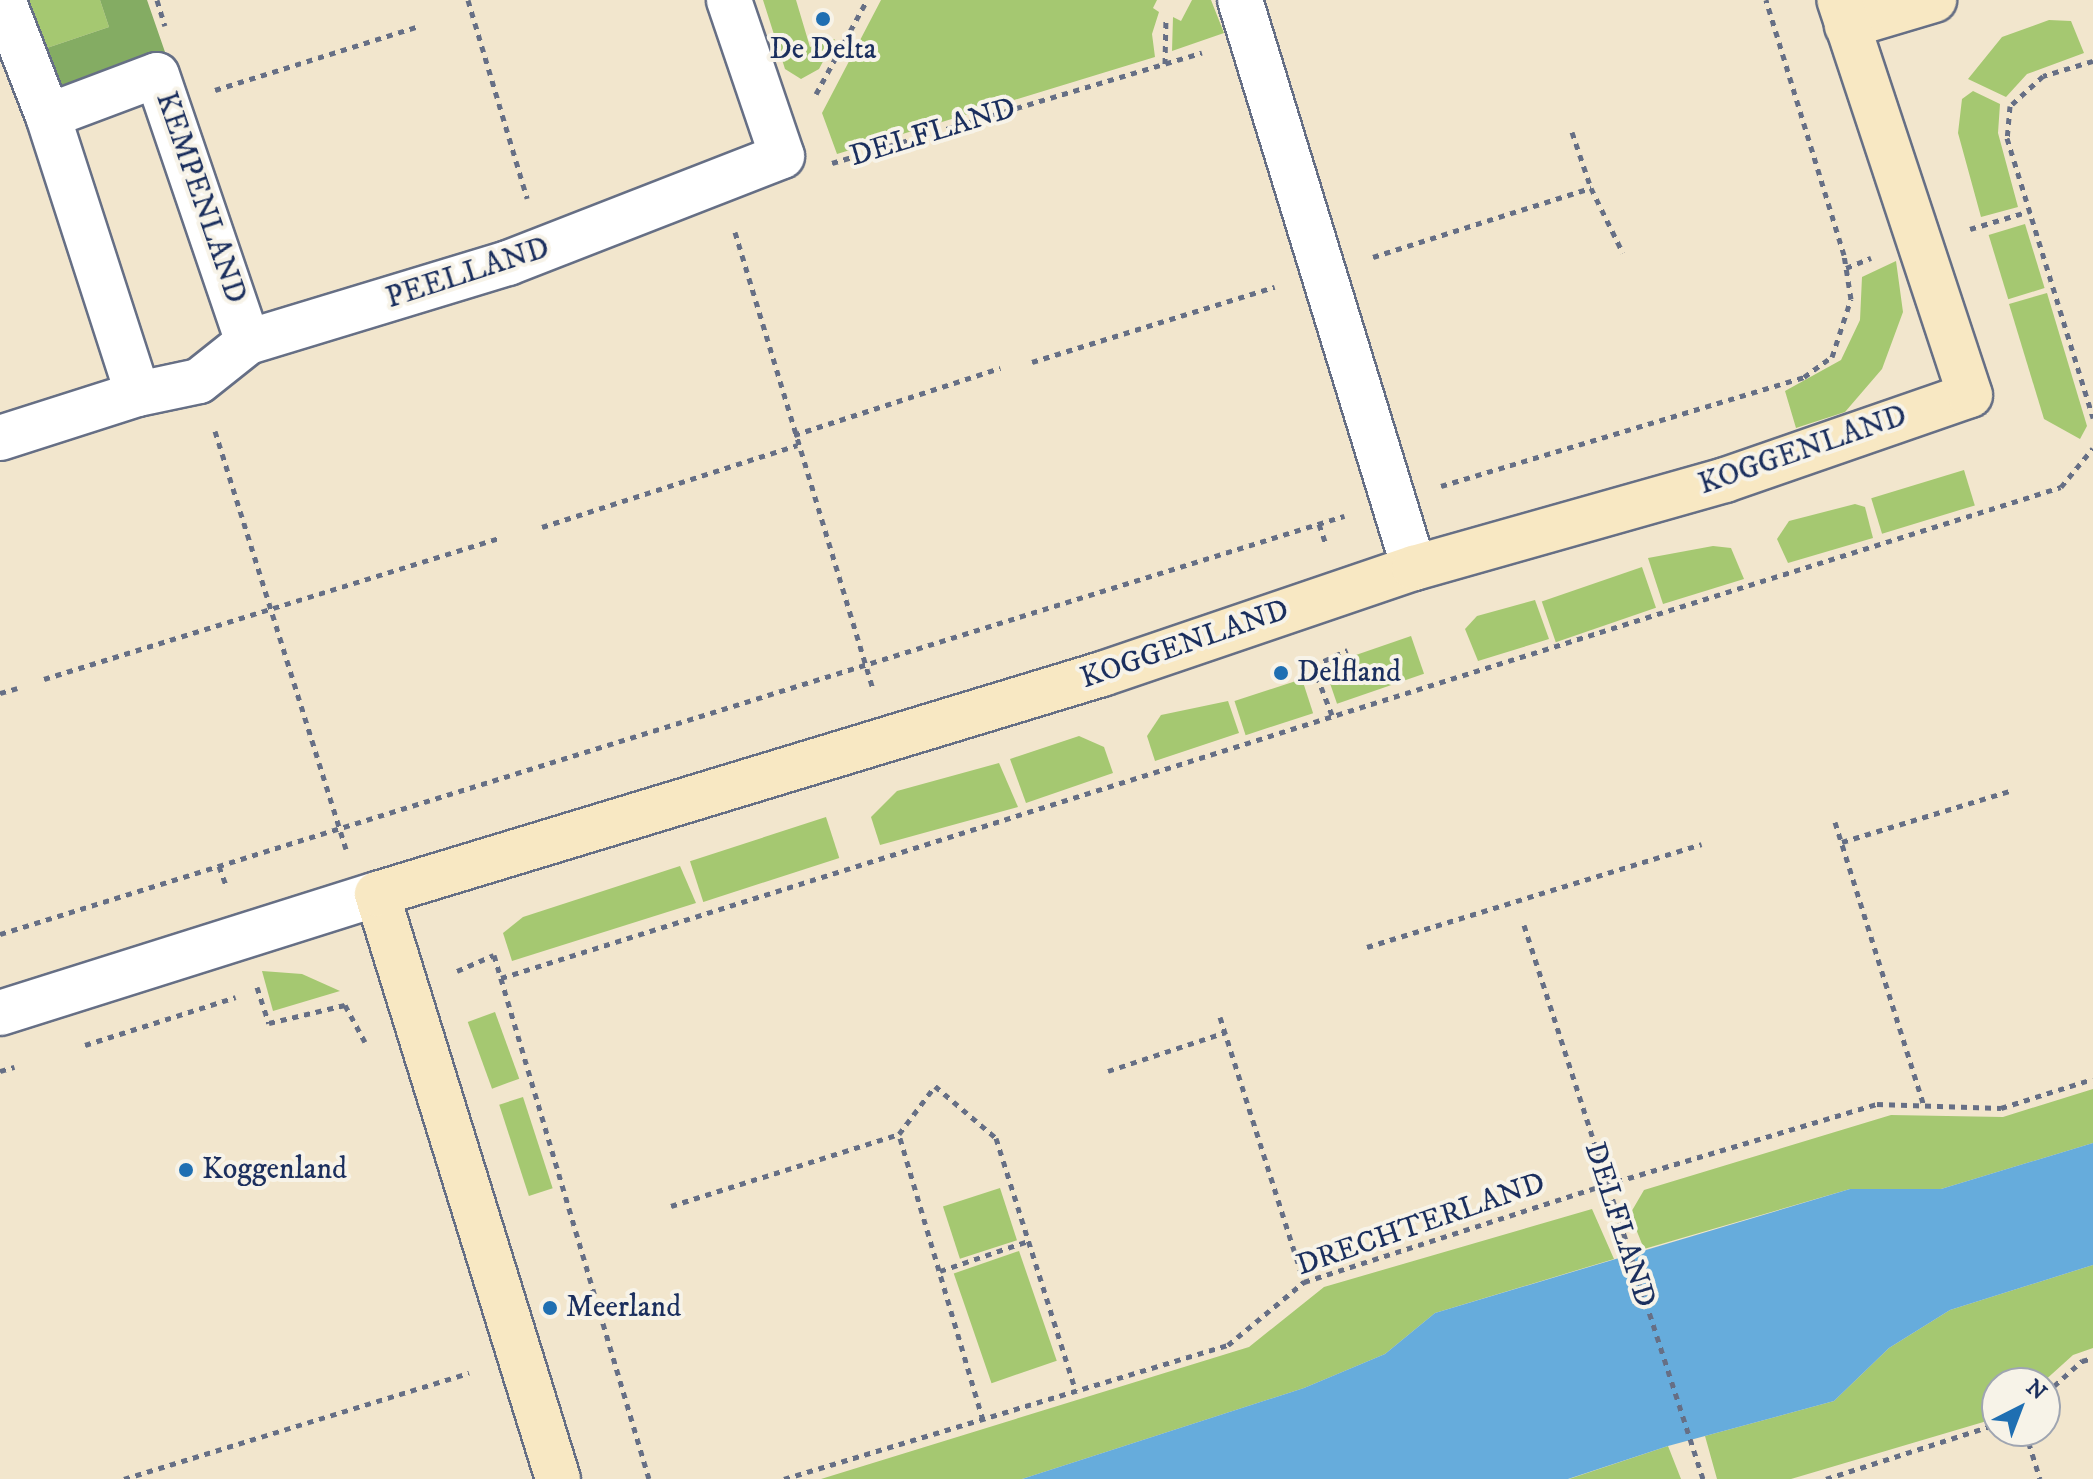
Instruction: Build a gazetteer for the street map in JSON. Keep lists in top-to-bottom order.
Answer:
{
  "streets": {
    "street": ["KEMPENLAND", "PEELLAND", "KOGGENLAND"],
    "path": ["DELFLAND", "DRECHTERLAND"]
  },
  "crossings": [
    ["DELFLAND", "PEELLAND"],
    ["DELFLAND", "DRECHTERLAND"],
    ["KEMPENLAND", "PEELLAND"]
  ],
  "places": [
    "De Delta",
    "Delfland",
    "Koggenland",
    "Meerland"
  ],
  "north": "top right"
}
